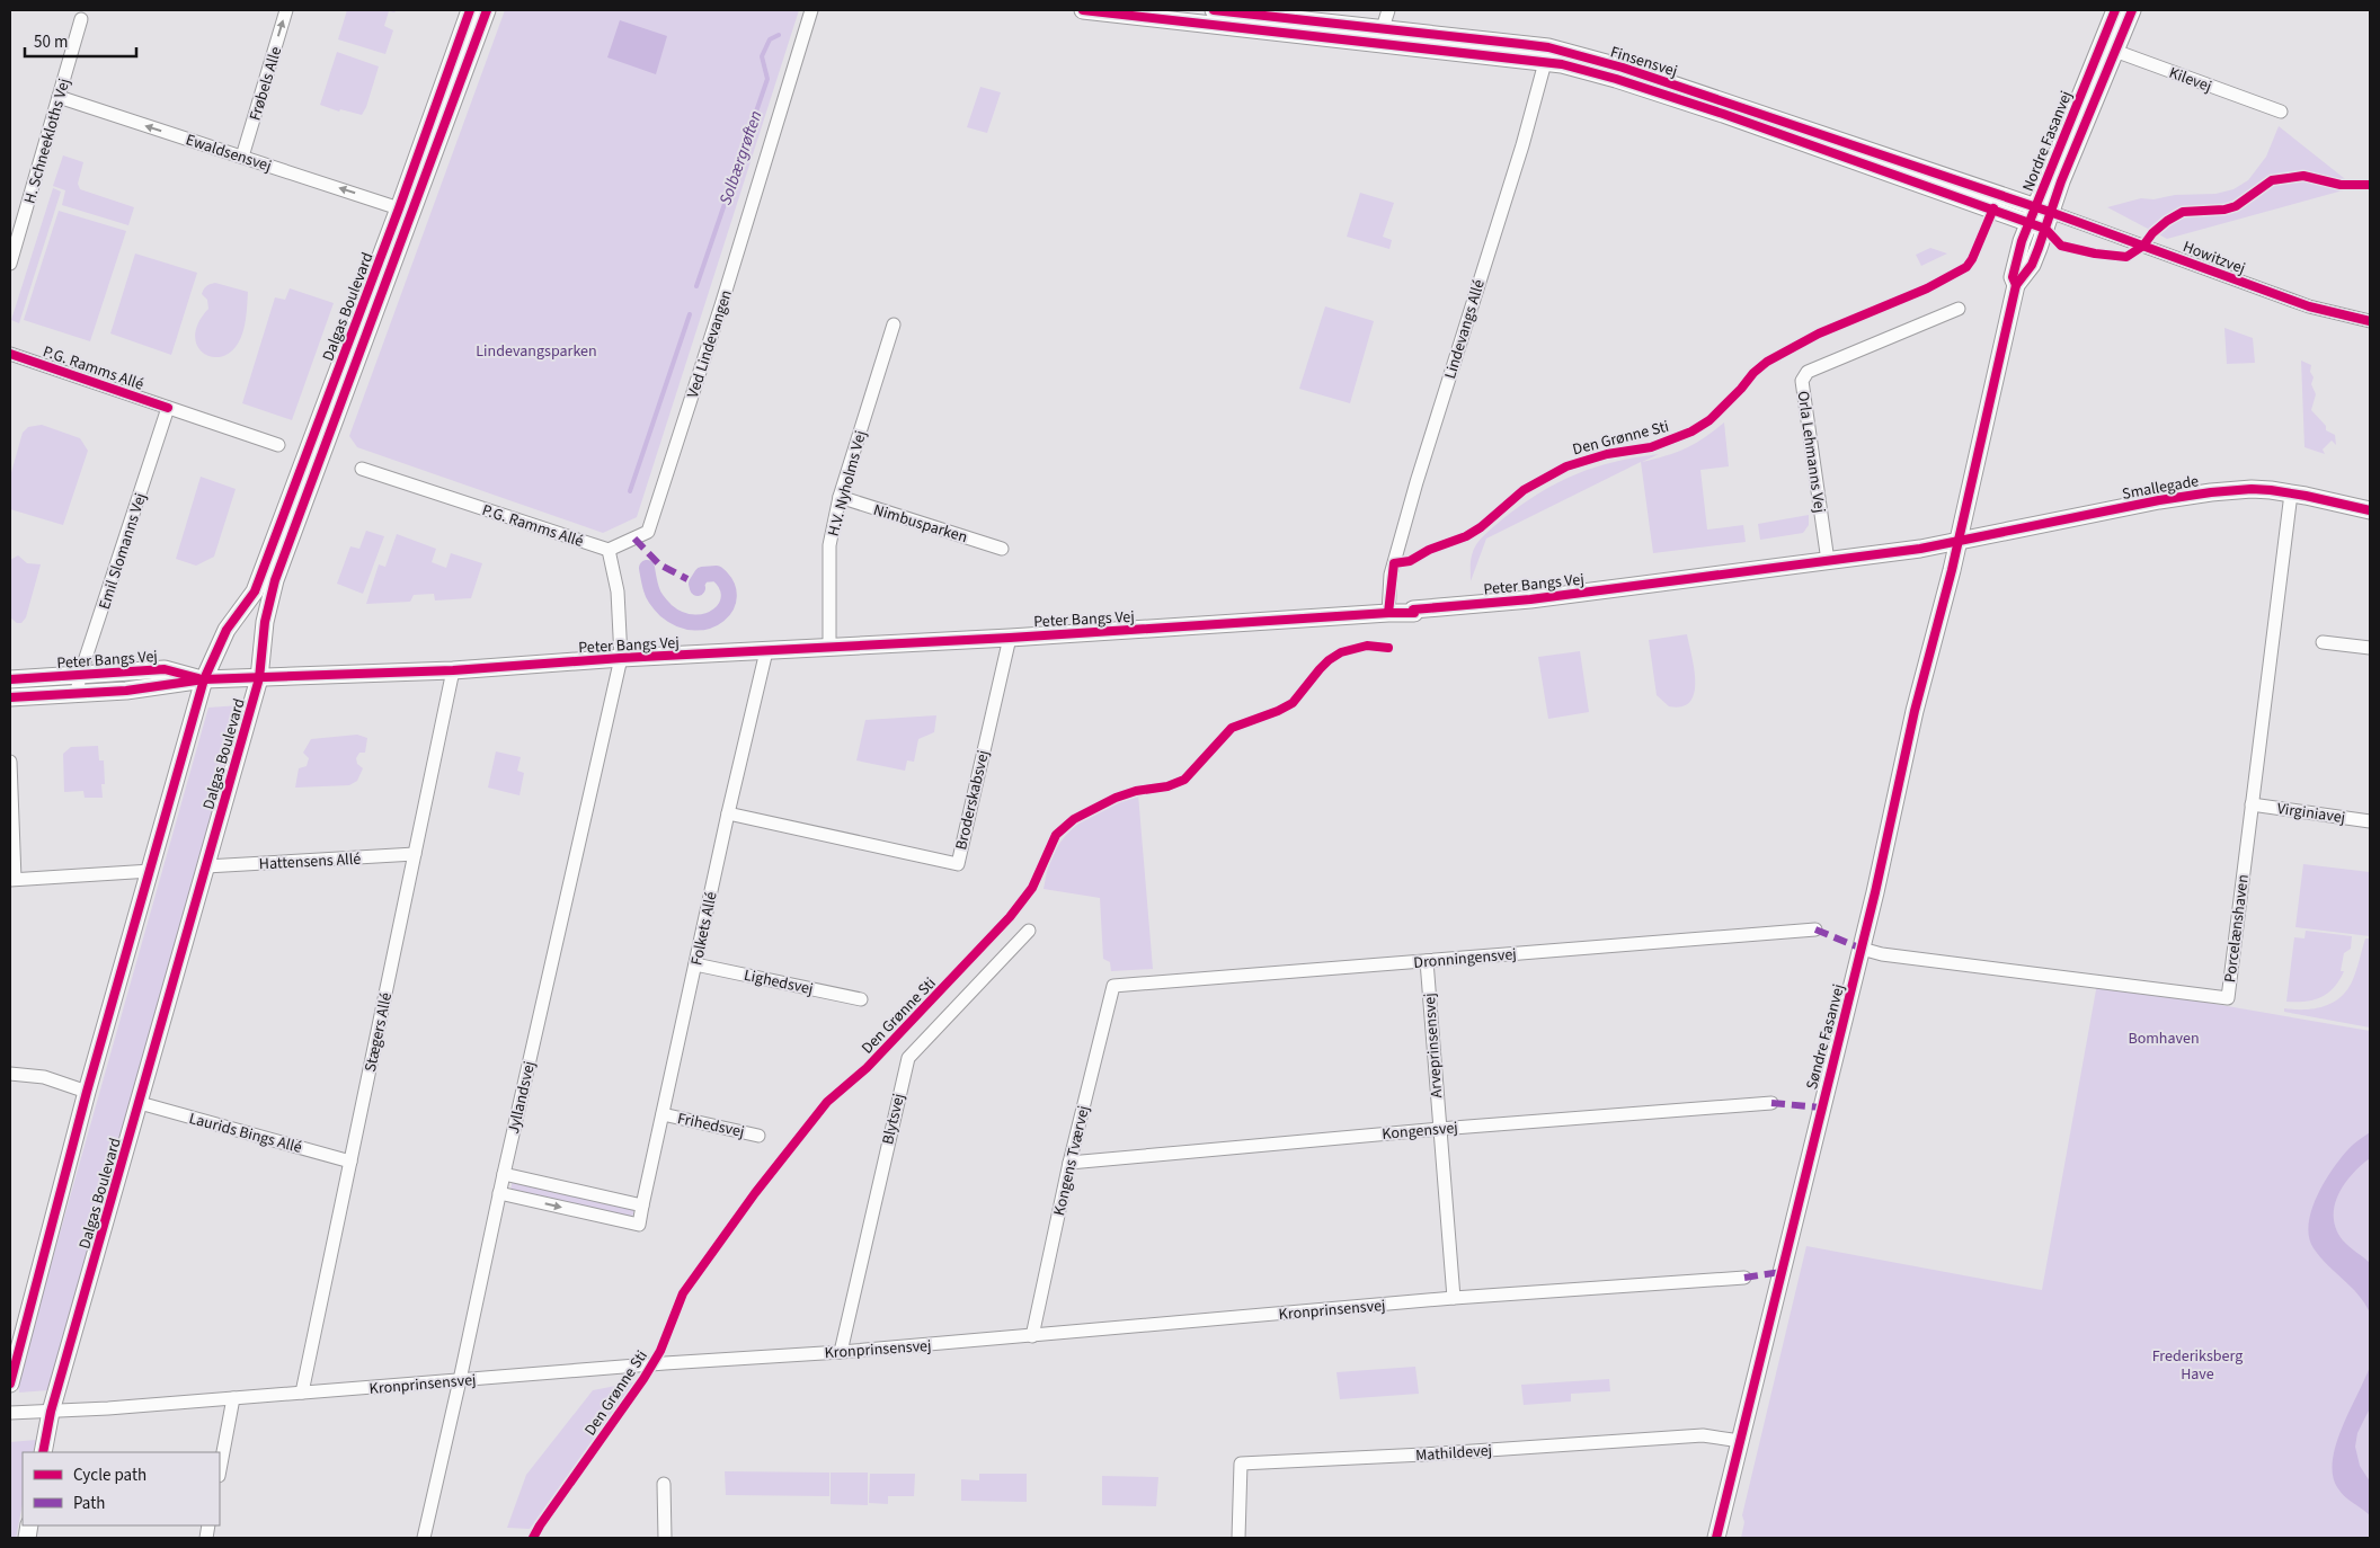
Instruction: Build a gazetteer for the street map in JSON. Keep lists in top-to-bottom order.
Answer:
{
  "streets": {
    "street": [
      "Finsensvej",
      "Kilevej",
      "Frøbels Alle",
      "H. Schneekloths Vej",
      "Nordre Fasanvej",
      "Ewaldsensvej",
      "Howitzvej",
      "Dalgas Boulevard",
      "Lindevangs Allé",
      "Ved Lindevangen",
      "P.G. Ramms Allé",
      "Orla Lehmanns Vej",
      "H.V. Nyholms Vej",
      "Smallegade",
      "Nimbusparken",
      "Emil Slomanns Vej",
      "Peter Bangs Vej",
      "Broderskabsvej",
      "Virginiavej",
      "Hattensens Allé",
      "Folkets Allé",
      "Porcelænshaven",
      "Dronningensvej",
      "Lighedsvej",
      "Stægers Allé",
      "Søndre Fasanvej",
      "Arveprinsensvej",
      "Jyllandsvej",
      "Blytsvej",
      "Frihedsvej",
      "Kongensvej",
      "Laurids Bings Allé",
      "Kongens Tværvej",
      "Kronprinsensvej",
      "Mathildevej"
    ],
    "cycle path": ["Den Grønne Sti"]
  },
  "crossings": [
    ["Finsensvej", "Nordre Fasanvej"],
    ["Finsensvej", "Howitzvej"],
    ["Finsensvej", "Lindevangs Allé"],
    ["Kilevej", "Nordre Fasanvej"],
    ["Frøbels Alle", "Ewaldsensvej"],
    ["H. Schneekloths Vej", "Ewaldsensvej"],
    ["Nordre Fasanvej", "Howitzvej"],
    ["Nordre Fasanvej", "Smallegade"],
    ["Nordre Fasanvej", "Peter Bangs Vej"],
    ["Nordre Fasanvej", "Søndre Fasanvej"],
    ["Ewaldsensvej", "Dalgas Boulevard"],
    ["Dalgas Boulevard", "Peter Bangs Vej"],
    ["Dalgas Boulevard", "Hattensens Allé"],
    ["Dalgas Boulevard", "Laurids Bings Allé"],
    ["Dalgas Boulevard", "Kronprinsensvej"],
    ["Lindevangs Allé", "Peter Bangs Vej"],
    ["Ved Lindevangen", "P.G. Ramms Allé"],
    ["P.G. Ramms Allé", "Emil Slomanns Vej"],
    ["Orla Lehmanns Vej", "Peter Bangs Vej"],
    ["H.V. Nyholms Vej", "Nimbusparken"],
    ["H.V. Nyholms Vej", "Peter Bangs Vej"],
    ["Smallegade", "Peter Bangs Vej"],
    ["Smallegade", "Porcelænshaven"],
    ["Smallegade", "Søndre Fasanvej"],
    ["Emil Slomanns Vej", "Peter Bangs Vej"],
    ["Peter Bangs Vej", "Broderskabsvej"],
    ["Peter Bangs Vej", "Folkets Allé"],
    ["Peter Bangs Vej", "Stægers Allé"],
    ["Peter Bangs Vej", "Søndre Fasanvej"],
    ["Peter Bangs Vej", "Jyllandsvej"],
    ["Broderskabsvej", "Folkets Allé"],
    ["Virginiavej", "Porcelænshaven"],
    ["Hattensens Allé", "Stægers Allé"],
    ["Folkets Allé", "Lighedsvej"],
    ["Folkets Allé", "Jyllandsvej"],
    ["Folkets Allé", "Frihedsvej"],
    ["Porcelænshaven", "Søndre Fasanvej"],
    ["Dronningensvej", "Arveprinsensvej"],
    ["Dronningensvej", "Kongens Tværvej"],
    ["Stægers Allé", "Laurids Bings Allé"],
    ["Stægers Allé", "Kronprinsensvej"],
    ["Søndre Fasanvej", "Mathildevej"],
    ["Arveprinsensvej", "Kongensvej"],
    ["Arveprinsensvej", "Kronprinsensvej"],
    ["Jyllandsvej", "Kronprinsensvej"],
    ["Blytsvej", "Kronprinsensvej"],
    ["Kongensvej", "Kongens Tværvej"],
    ["Kongens Tværvej", "Kronprinsensvej"]
  ],
  "one_way": ["Frøbels Alle", "Ewaldsensvej"],
  "water": ["Solbærgrøften"],
  "parks": ["Lindevangsparken", "Bomhaven", "Frederiksberg Have"],
  "legend": ["Cycle path", "Path"],
  "scale_bar": "50 m"
}
